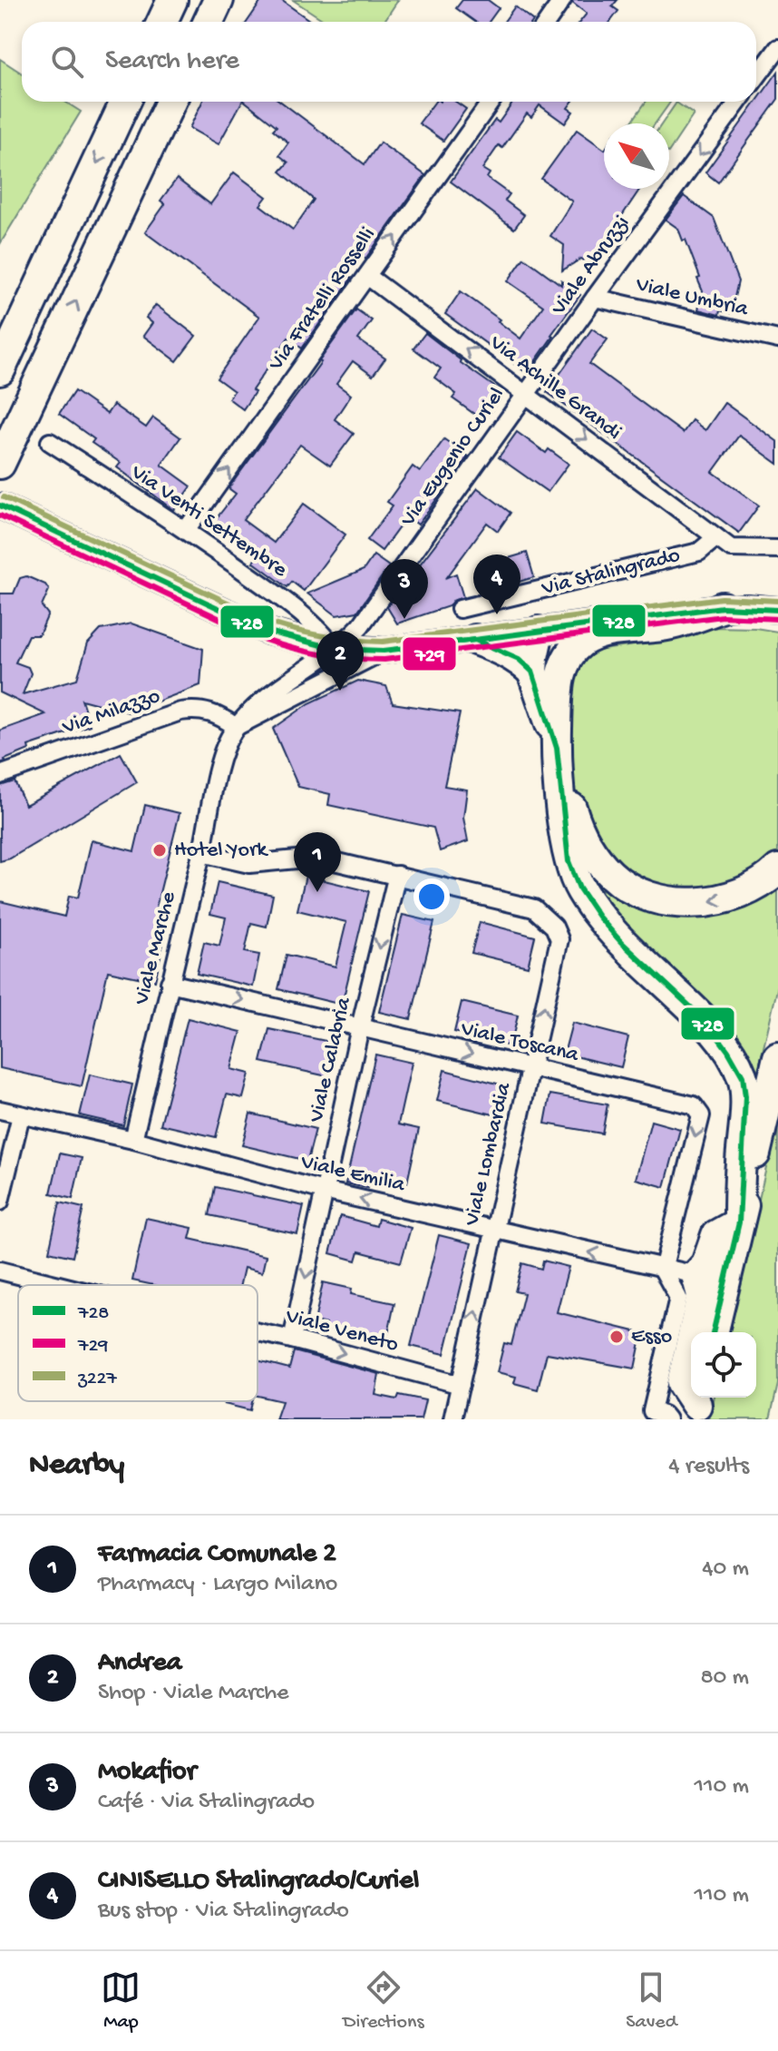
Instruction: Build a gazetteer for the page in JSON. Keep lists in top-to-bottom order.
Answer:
{
  "streets": {
    "main road": ["Via Stalingrado"],
    "street": [
      "Viale Abruzzi",
      "Viale Umbria",
      "Via Fratelli Rosselli",
      "Via Achille Grandi",
      "Via Eugenio Curiel",
      "Via Venti Settembre",
      "Via Milazzo",
      "Viale Marche",
      "Viale Toscana",
      "Viale Calabria",
      "Viale Lombardia",
      "Viale Emilia",
      "Viale Veneto"
    ]
  },
  "crossings": [
    ["Viale Abruzzi", "Viale Umbria"],
    ["Viale Abruzzi", "Via Achille Grandi"],
    ["Viale Abruzzi", "Via Eugenio Curiel"],
    ["Via Fratelli Rosselli", "Via Achille Grandi"],
    ["Via Fratelli Rosselli", "Via Venti Settembre"],
    ["Via Achille Grandi", "Via Eugenio Curiel"],
    ["Via Achille Grandi", "Via Stalingrado"],
    ["Via Eugenio Curiel", "Via Venti Settembre"],
    ["Via Eugenio Curiel", "Via Stalingrado"],
    ["Via Eugenio Curiel", "Viale Marche"],
    ["Via Venti Settembre", "Via Stalingrado"],
    ["Via Venti Settembre", "Viale Marche"],
    ["Via Stalingrado", "Viale Marche"],
    ["Via Milazzo", "Viale Marche"],
    ["Viale Marche", "Viale Toscana"],
    ["Viale Marche", "Viale Emilia"],
    ["Viale Toscana", "Viale Calabria"],
    ["Viale Toscana", "Viale Lombardia"],
    ["Viale Toscana", "Viale Emilia"],
    ["Viale Calabria", "Viale Lombardia"],
    ["Viale Calabria", "Viale Emilia"],
    ["Viale Calabria", "Viale Veneto"],
    ["Viale Lombardia", "Viale Emilia"],
    ["Viale Lombardia", "Viale Veneto"]
  ],
  "one_way": [
    "Viale Abruzzi",
    "Via Fratelli Rosselli",
    "Viale Toscana",
    "Viale Calabria",
    "Viale Emilia",
    "Viale Veneto"
  ],
  "places": ["Hotel York", "Esso"],
  "lines": ["transit line z227", "transit line 728", "transit line 729"],
  "legend": ["728", "729", "z227"],
  "north": "top left",
  "page": {
    "search": "Search here",
    "pins": [
      "4",
      "3",
      "2",
      "1"
    ],
    "heading": ["Nearby", "4 results"],
    "list": [
      {
        "mark": "1",
        "name": "Farmacia Comunale 2",
        "note": "Pharmacy · Largo Milano",
        "value": "40 m"
      },
      {
        "mark": "2",
        "name": "Andrea",
        "note": "Shop · Viale Marche",
        "value": "80 m"
      },
      {
        "mark": "3",
        "name": "Mokafior",
        "note": "Café · Via Stalingrado",
        "value": "110 m"
      },
      {
        "mark": "4",
        "name": "CINISELLO Stalingrado/Curiel",
        "note": "Bus stop · Via Stalingrado",
        "value": "110 m"
      }
    ],
    "nav": ["Map", "Directions", "Saved"]
  }
}
